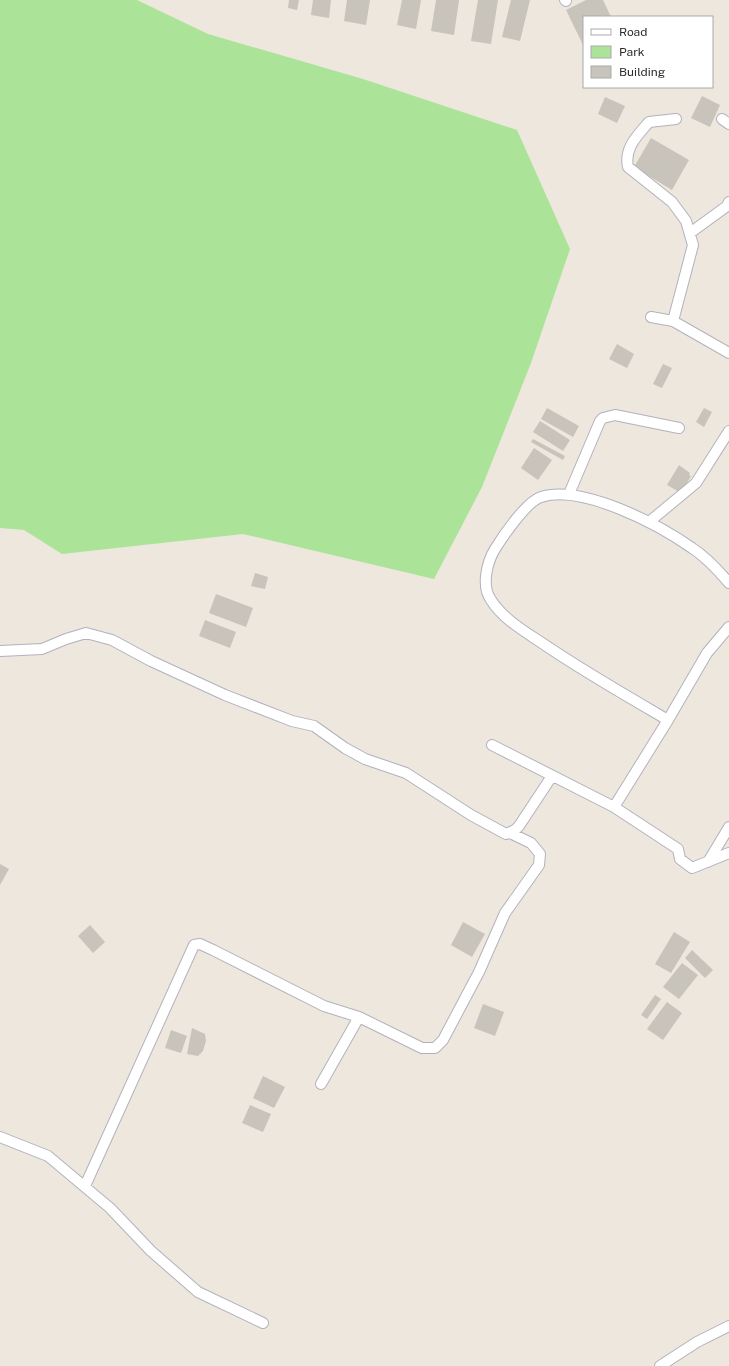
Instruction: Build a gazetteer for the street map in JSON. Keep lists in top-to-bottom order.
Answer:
{
  "legend": ["Road", "Park", "Building"]
}
